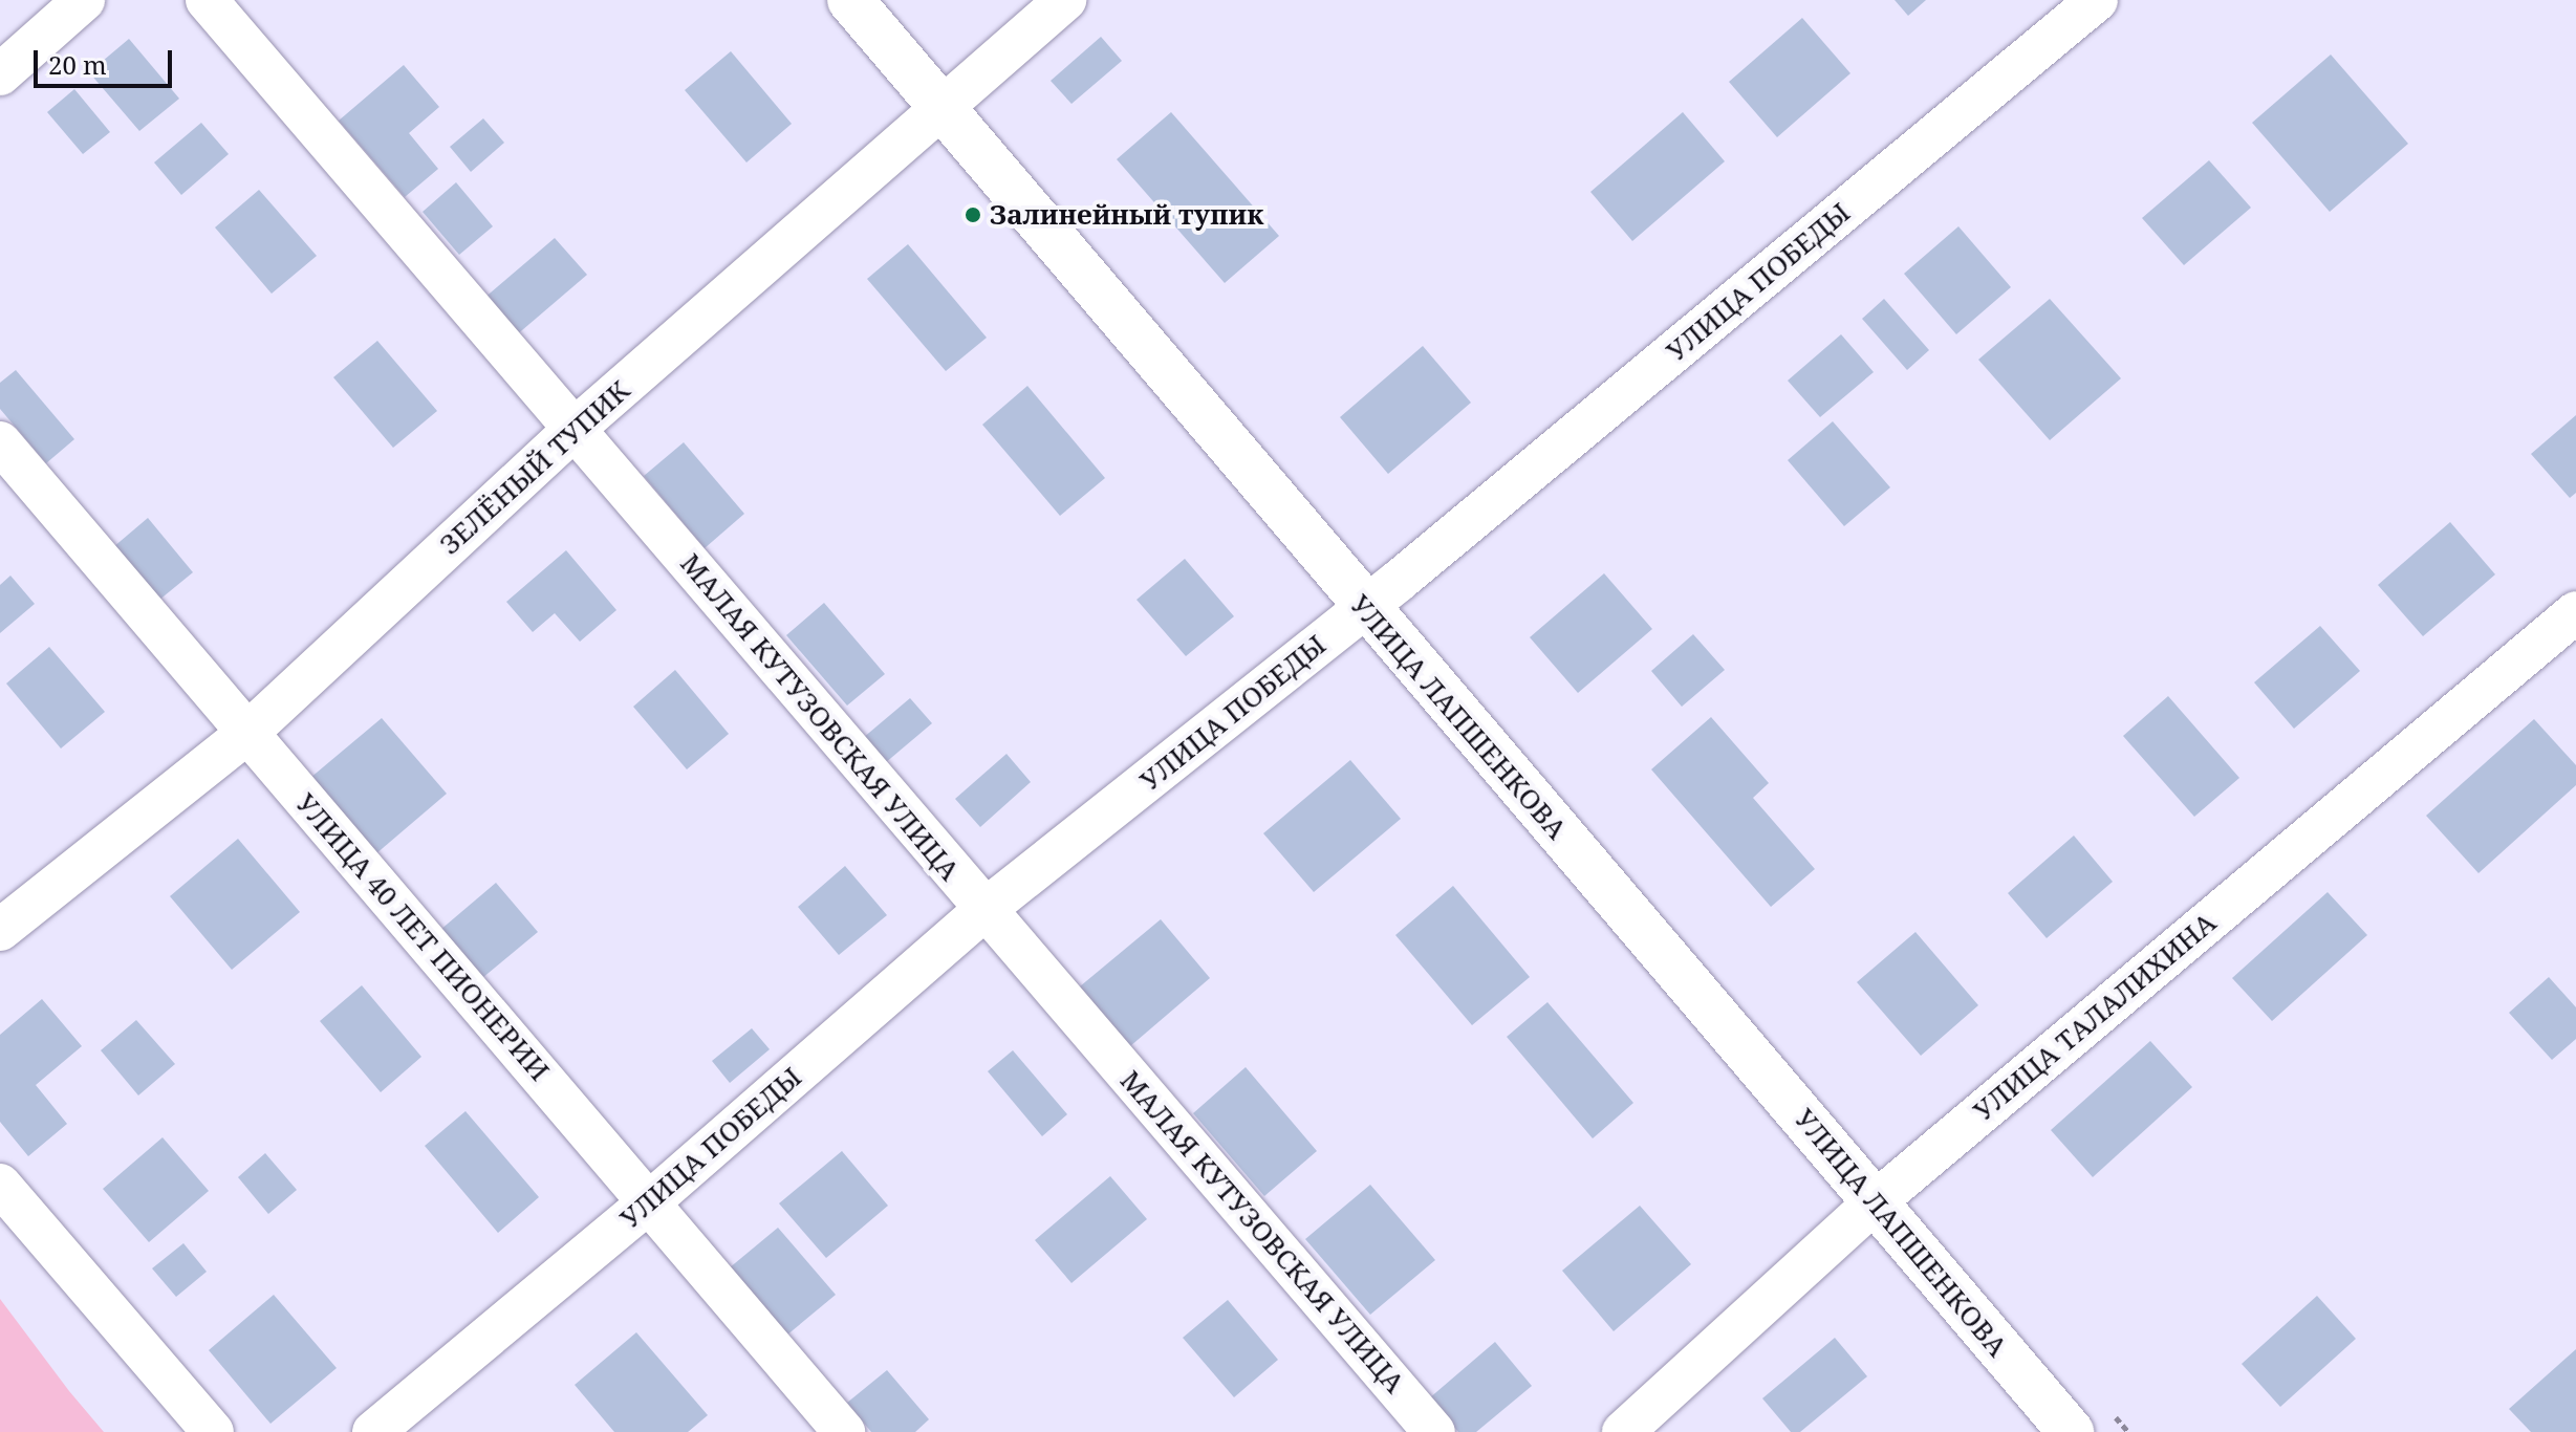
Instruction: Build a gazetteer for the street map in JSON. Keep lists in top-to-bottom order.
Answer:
{
  "streets": {
    "street": [
      "УЛИЦА ПОБЕДЫ",
      "ЗЕЛЁНЫЙ ТУПИК",
      "МАЛАЯ КУТУЗОВСКАЯ УЛИЦА",
      "УЛИЦА ЛАПШЕНКОВА",
      "УЛИЦА 40 ЛЕТ ПИОНЕРИИ",
      "УЛИЦА ТАЛАЛИХИНА"
    ]
  },
  "crossings": [
    ["УЛИЦА ПОБЕДЫ", "МАЛАЯ КУТУЗОВСКАЯ УЛИЦА"],
    ["УЛИЦА ПОБЕДЫ", "УЛИЦА ЛАПШЕНКОВА"],
    ["УЛИЦА ПОБЕДЫ", "УЛИЦА 40 ЛЕТ ПИОНЕРИИ"],
    ["ЗЕЛЁНЫЙ ТУПИК", "МАЛАЯ КУТУЗОВСКАЯ УЛИЦА"],
    ["ЗЕЛЁНЫЙ ТУПИК", "УЛИЦА ЛАПШЕНКОВА"],
    ["ЗЕЛЁНЫЙ ТУПИК", "УЛИЦА 40 ЛЕТ ПИОНЕРИИ"],
    ["УЛИЦА ЛАПШЕНКОВА", "УЛИЦА ТАЛАЛИХИНА"]
  ],
  "places": ["Залинейный тупик"],
  "scale_bar": "20 m"
}
